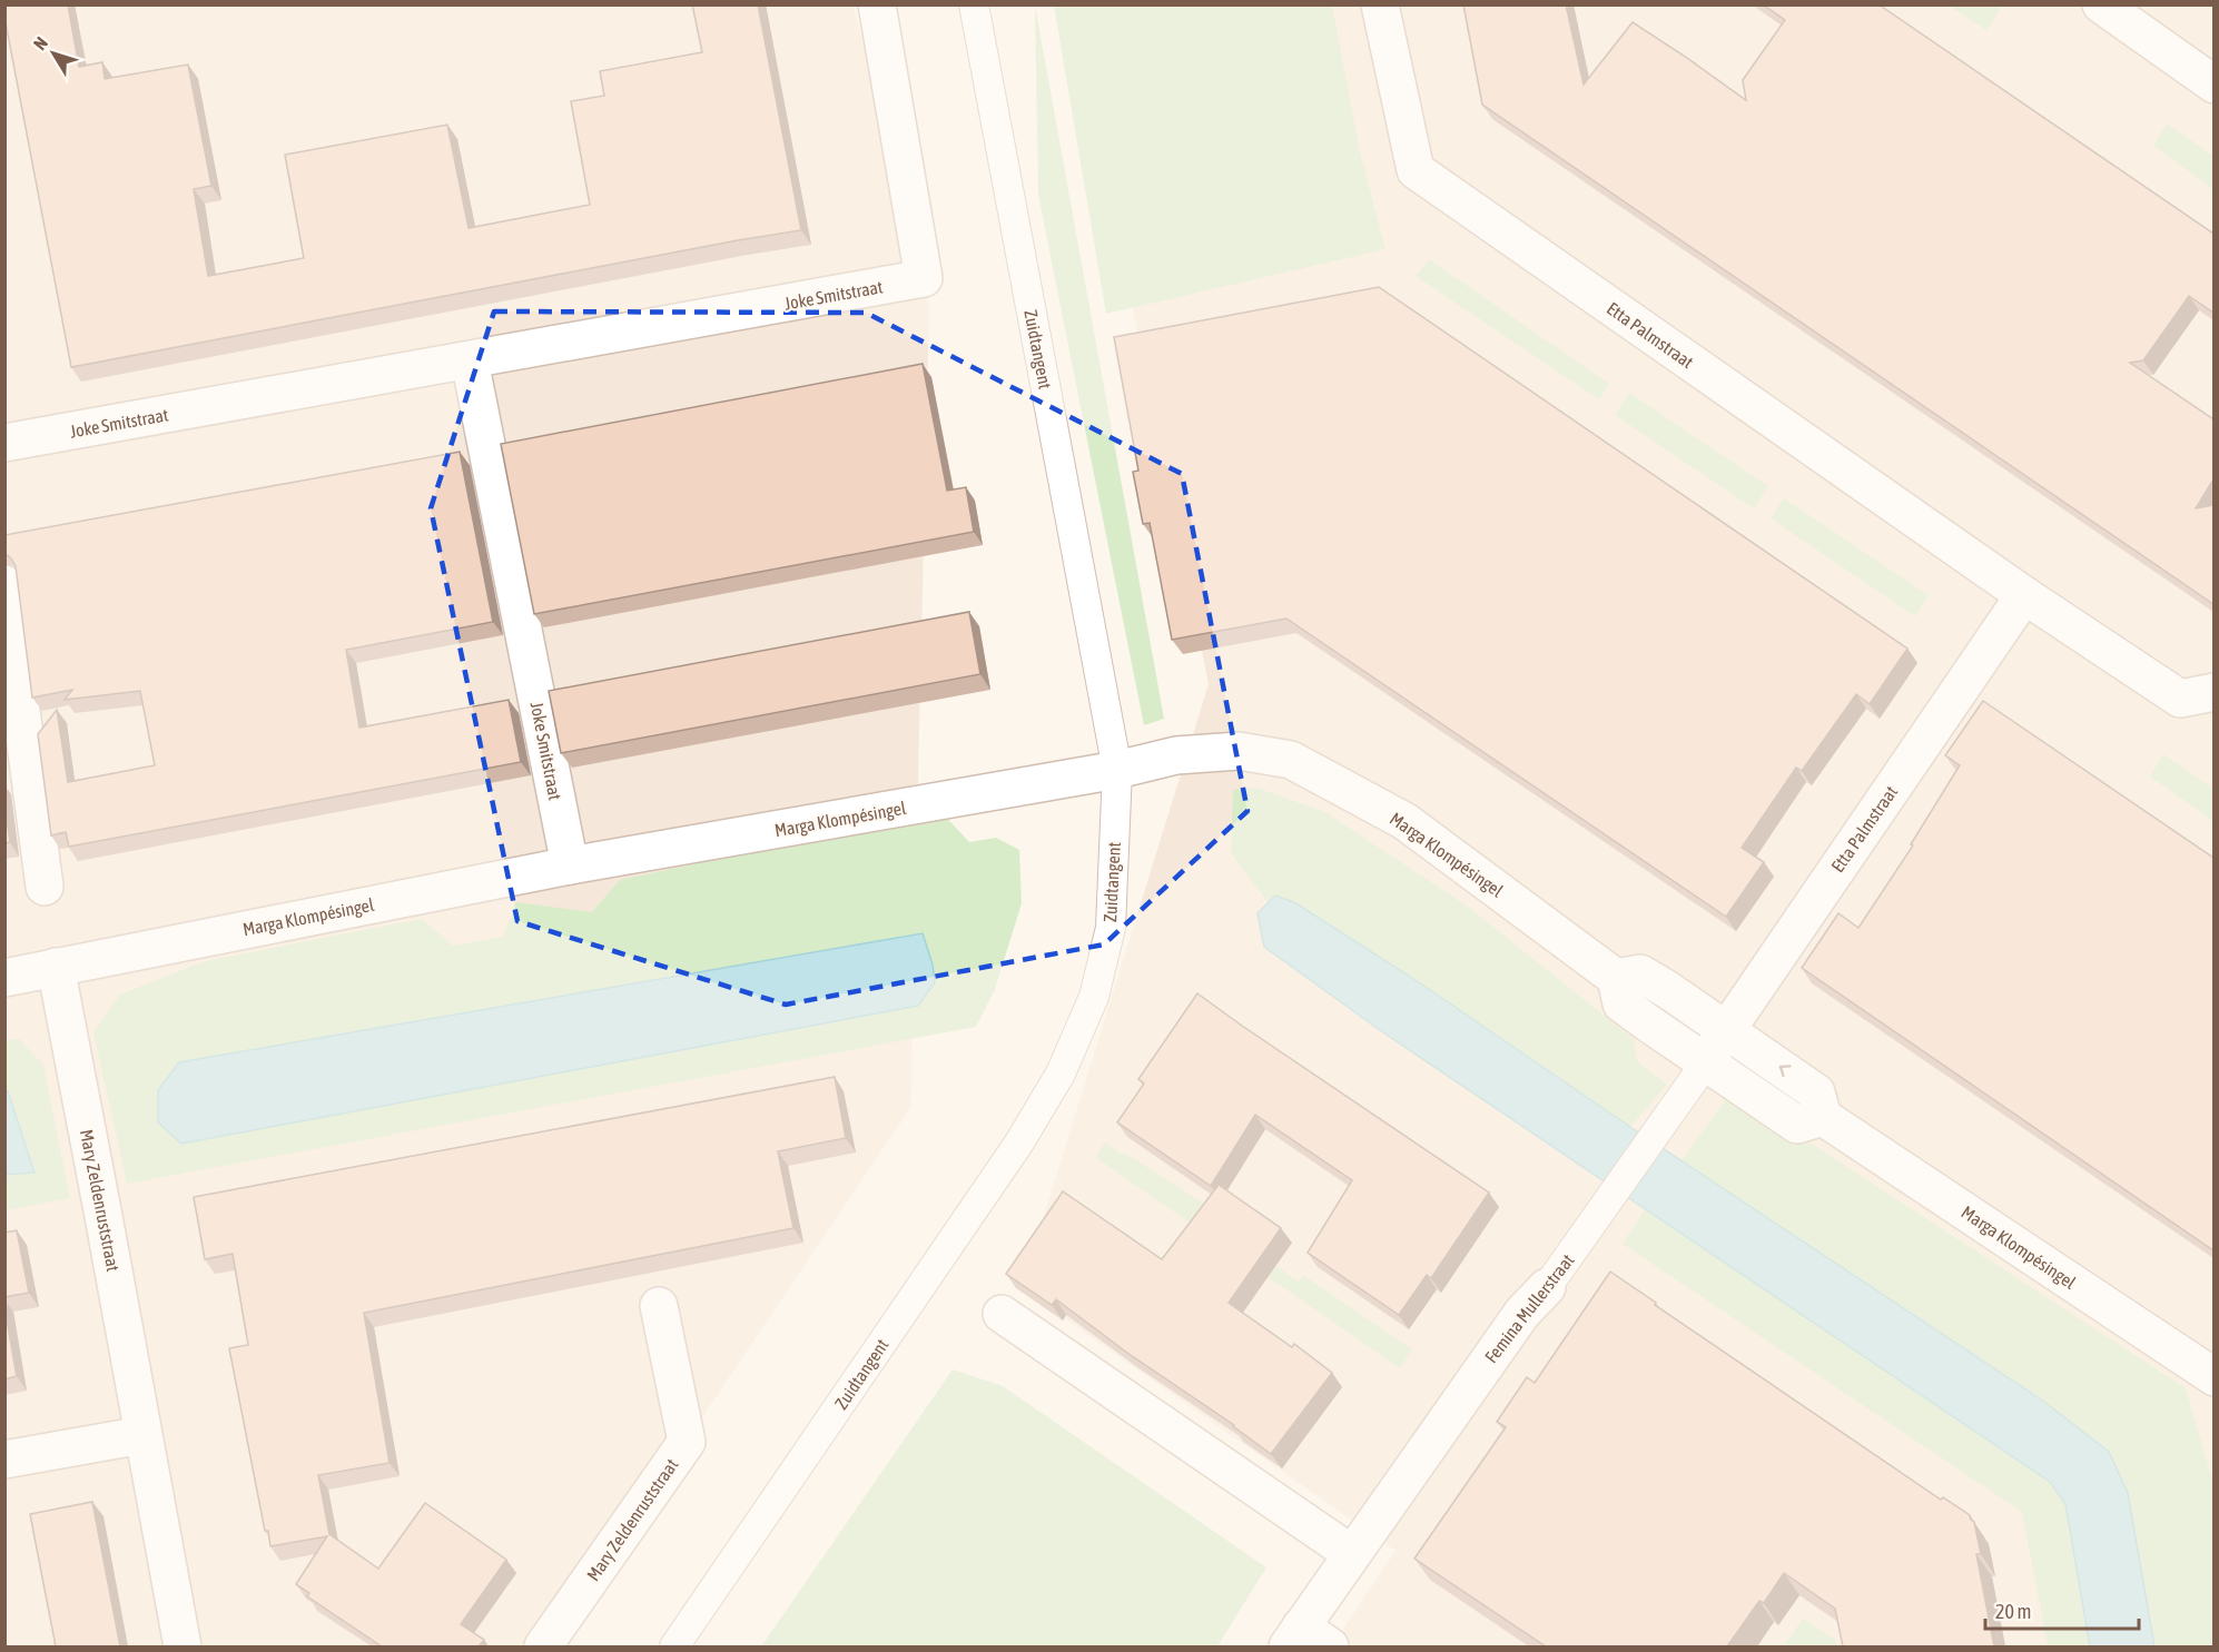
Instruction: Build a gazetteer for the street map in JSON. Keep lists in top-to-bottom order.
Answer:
{
  "streets": {
    "street": [
      "Joke Smitstraat",
      "Etta Palmstraat",
      "Marga Klompésingel",
      "Mary Zeldenruststraat",
      "Femina Mullerstraat"
    ],
    "lane": ["Zuidtangent"]
  },
  "crossings": [
    ["Joke Smitstraat", "Marga Klompésingel"],
    ["Etta Palmstraat", "Femina Mullerstraat"],
    ["Zuidtangent", "Marga Klompésingel"],
    ["Marga Klompésingel", "Mary Zeldenruststraat"]
  ],
  "scale_bar": "20 m",
  "north": "top left"
}
